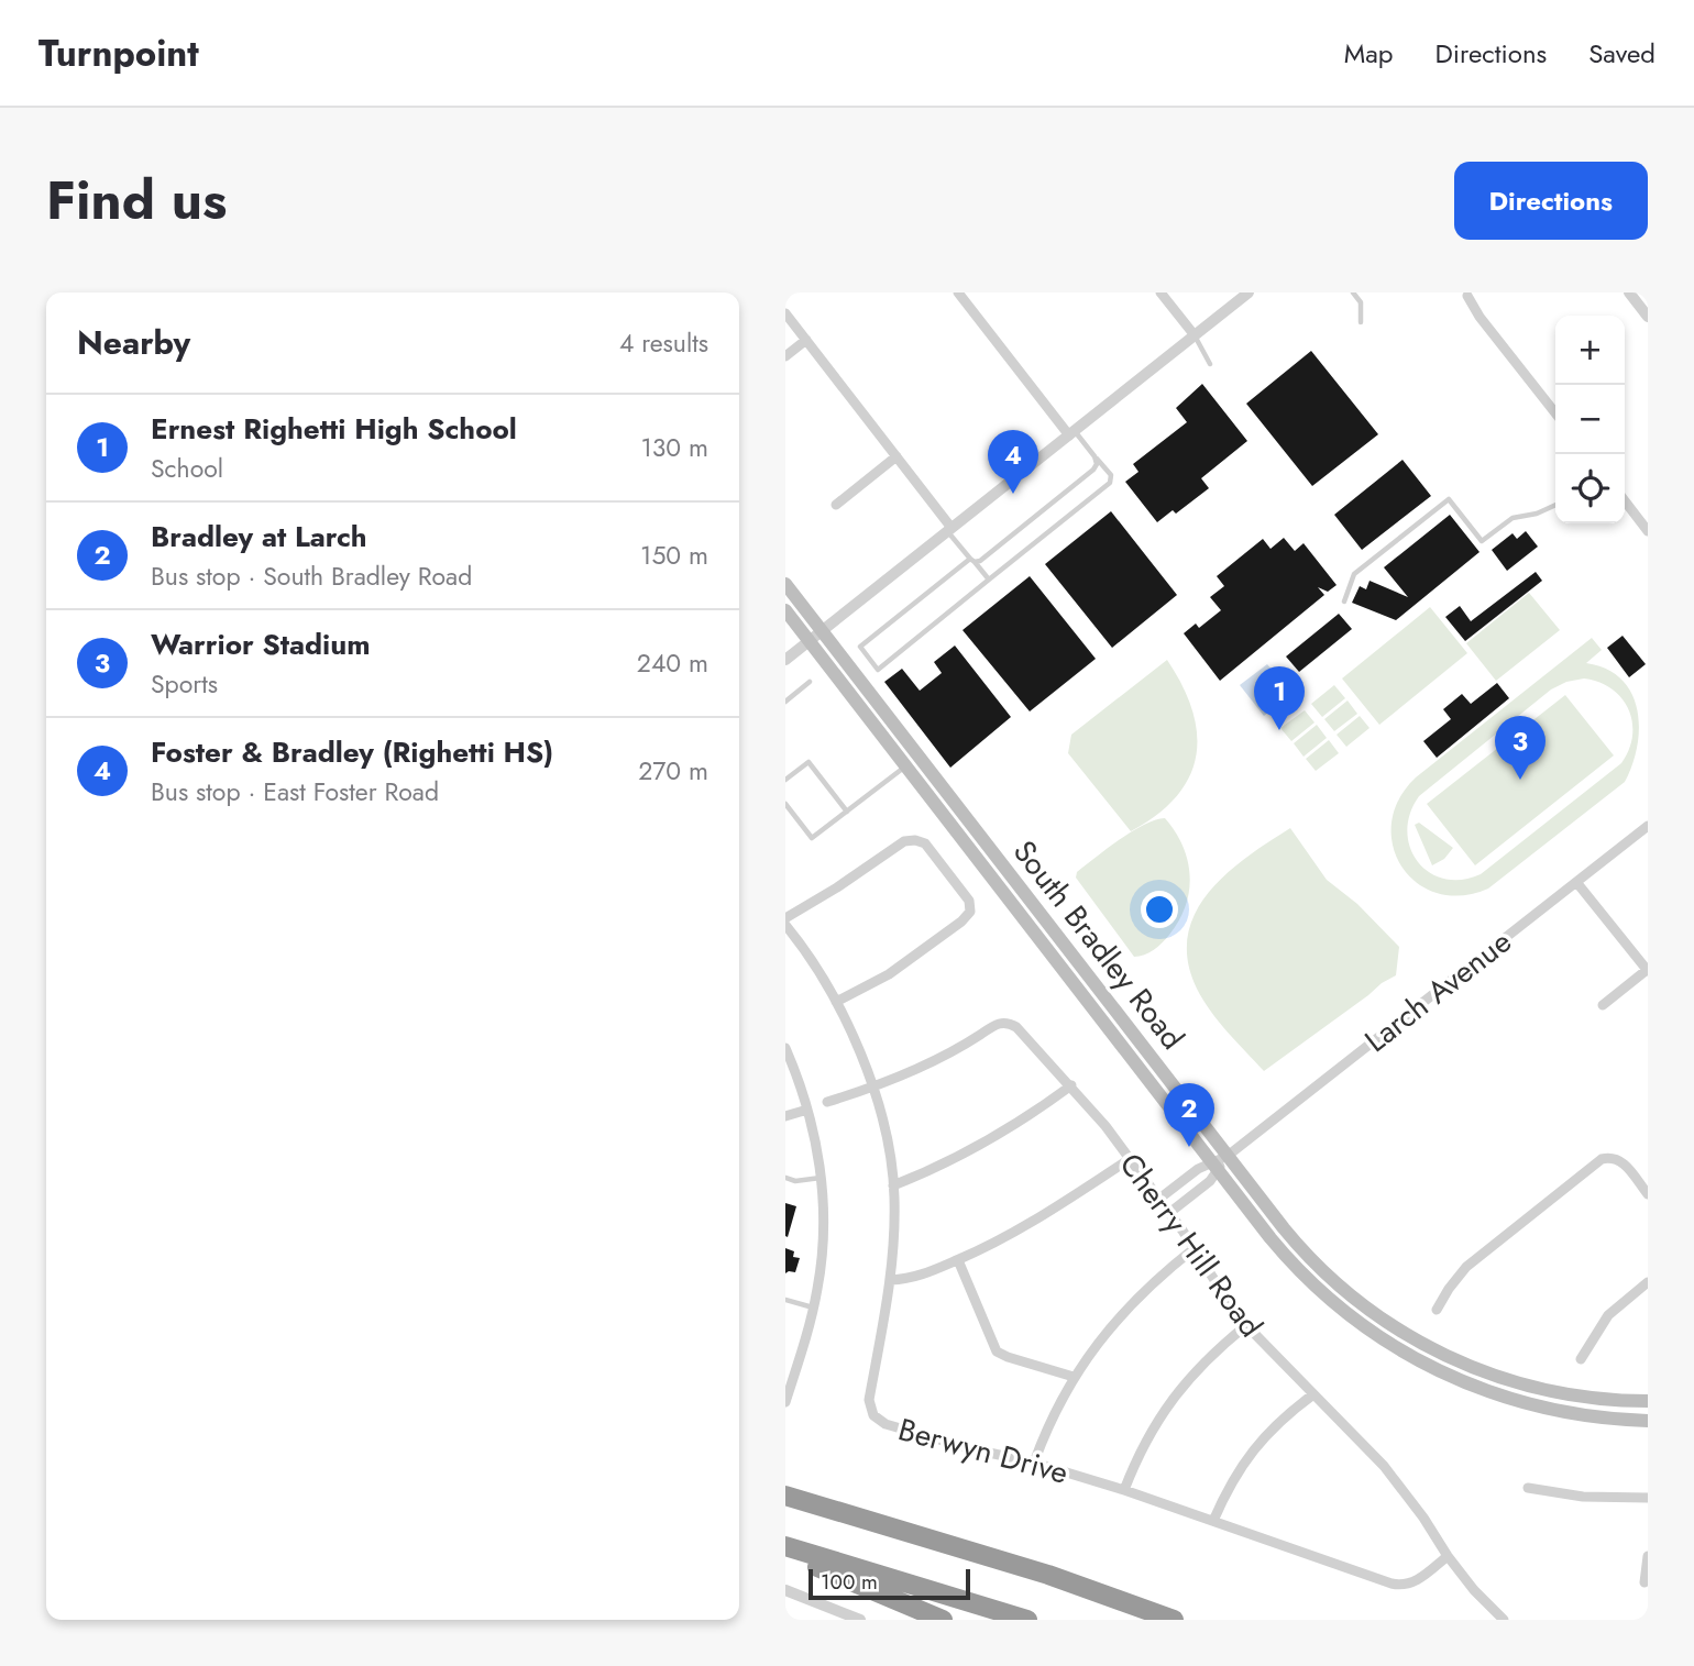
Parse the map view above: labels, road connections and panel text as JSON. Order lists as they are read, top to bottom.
{
  "streets": {
    "main road": ["South Bradley Road"],
    "street": ["Larch Avenue", "Cherry Hill Road", "Berwyn Drive"]
  },
  "crossings": [
    ["South Bradley Road", "Larch Avenue"],
    ["Cherry Hill Road", "Berwyn Drive"]
  ],
  "scale_bar": "100 m",
  "page": {
    "header": "Turnpoint",
    "nav": ["Map", "Directions", "Saved"],
    "title": "Find us",
    "buttons": "Directions",
    "heading": ["Nearby", "4 results"],
    "map_buttons": ["+", "−"],
    "list": [
      {
        "mark": "1",
        "name": "Ernest Righetti High School",
        "note": "School",
        "value": "130 m"
      },
      {
        "mark": "2",
        "name": "Bradley at Larch",
        "note": "Bus stop · South Bradley Road",
        "value": "150 m"
      },
      {
        "mark": "3",
        "name": "Warrior Stadium",
        "note": "Sports",
        "value": "240 m"
      },
      {
        "mark": "4",
        "name": "Foster & Bradley (Righetti HS)",
        "note": "Bus stop · East Foster Road",
        "value": "270 m"
      }
    ],
    "pins": [
      "4",
      "1",
      "3",
      "2"
    ],
    "scale": "100 m"
  }
}
